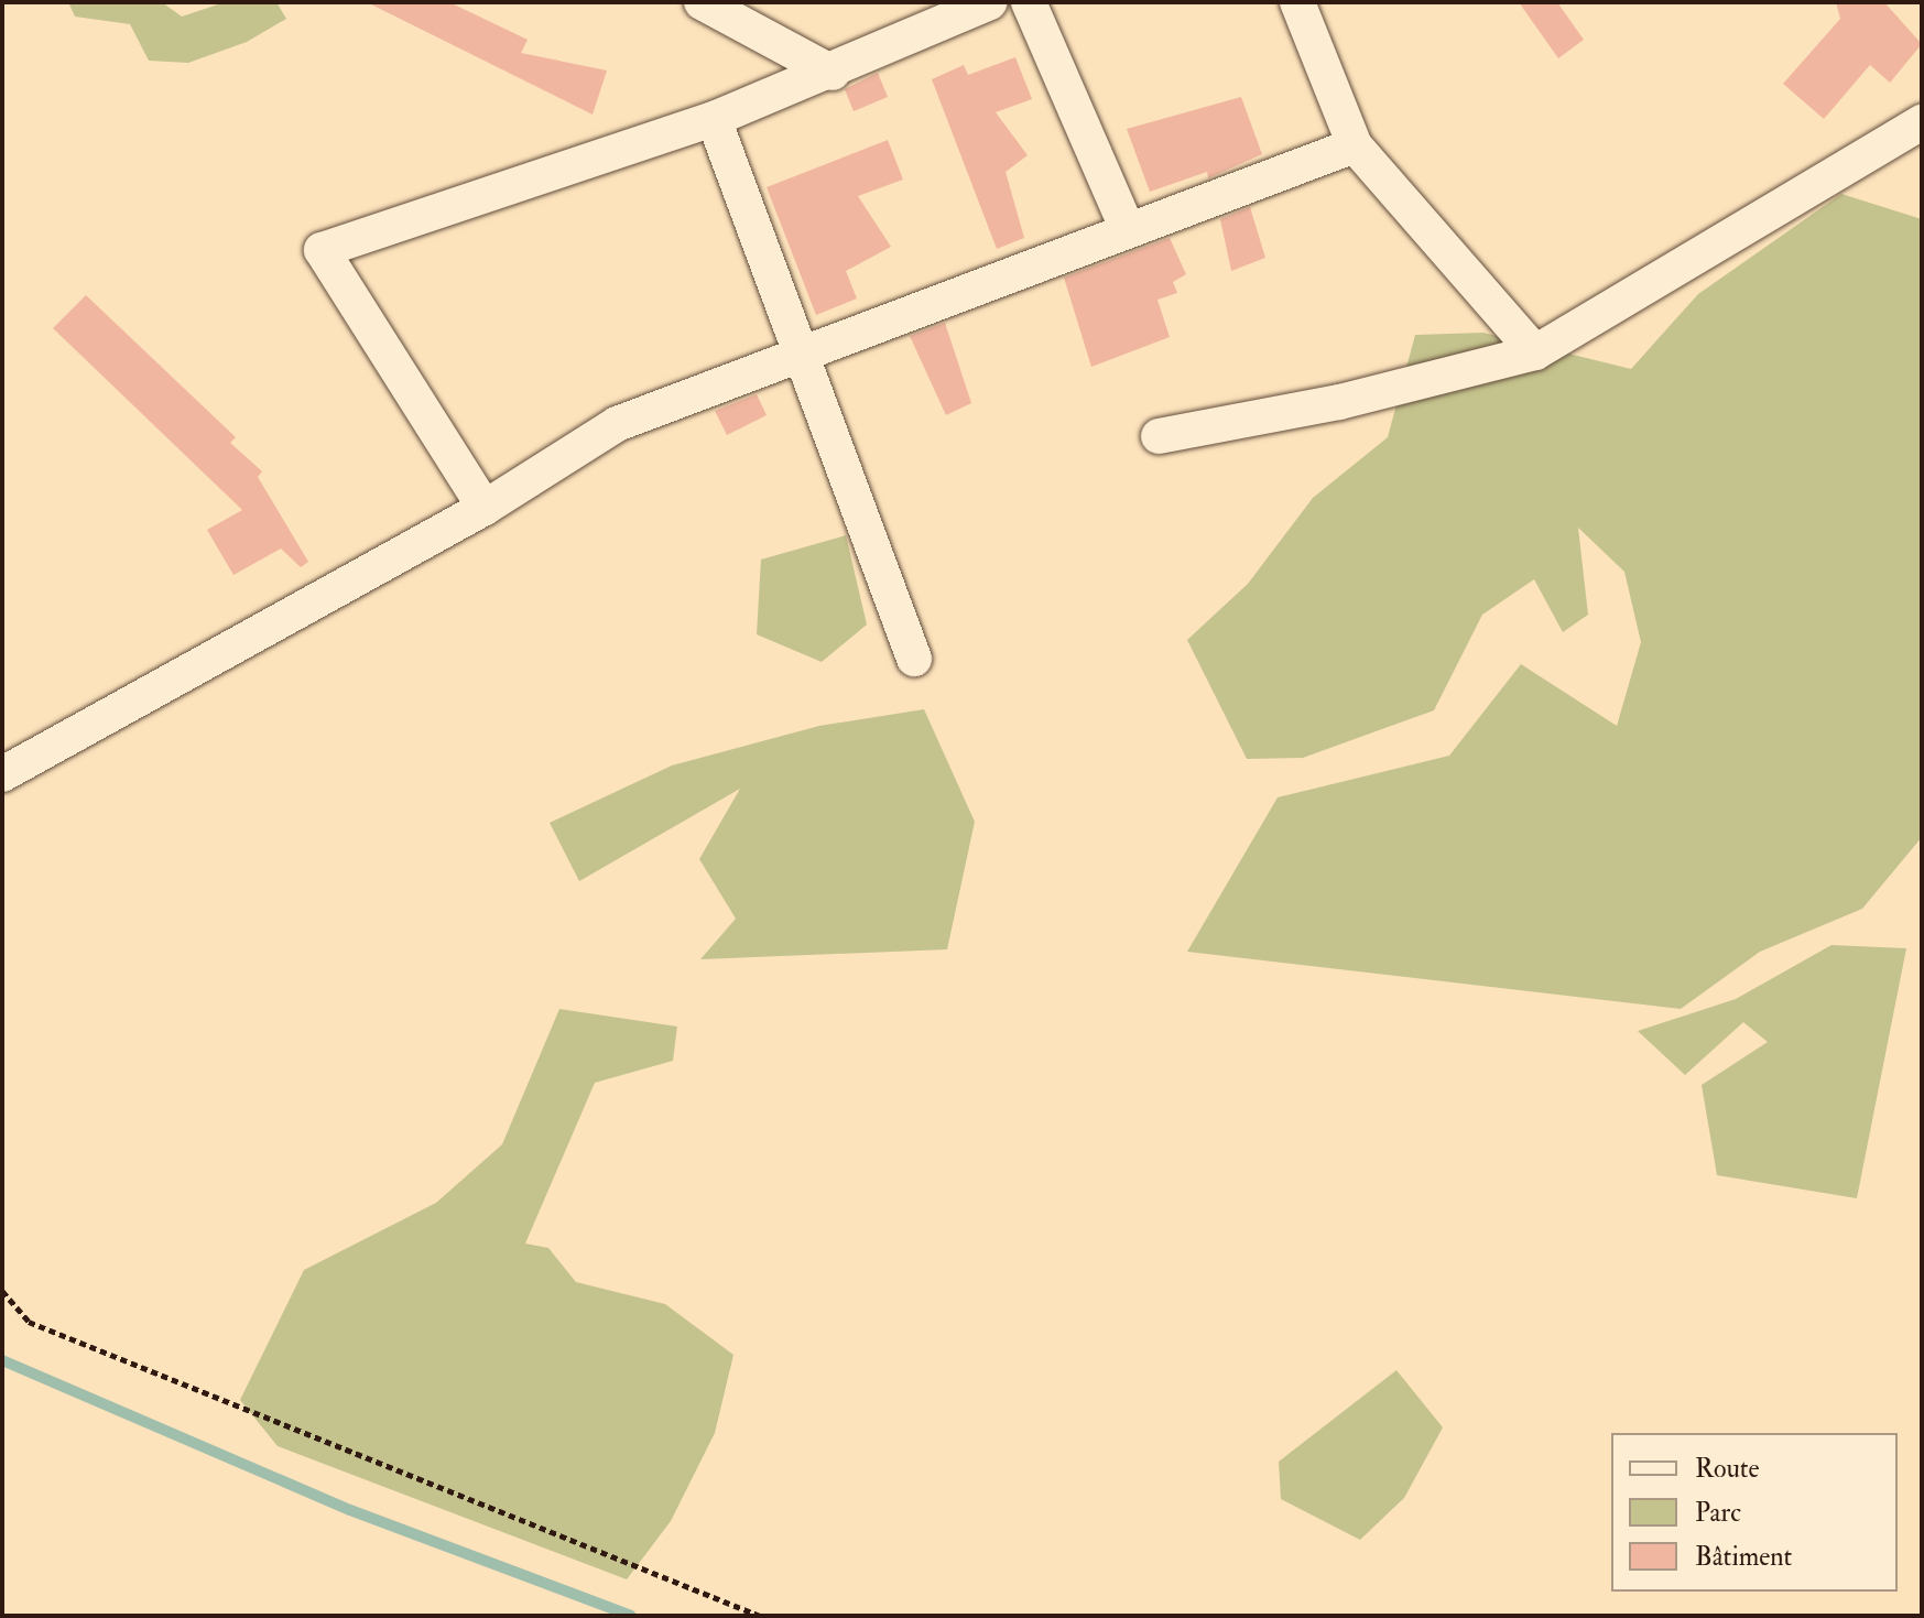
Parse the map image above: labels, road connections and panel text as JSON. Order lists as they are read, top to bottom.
{
  "legend": ["Route", "Parc", "Bâtiment"]
}
